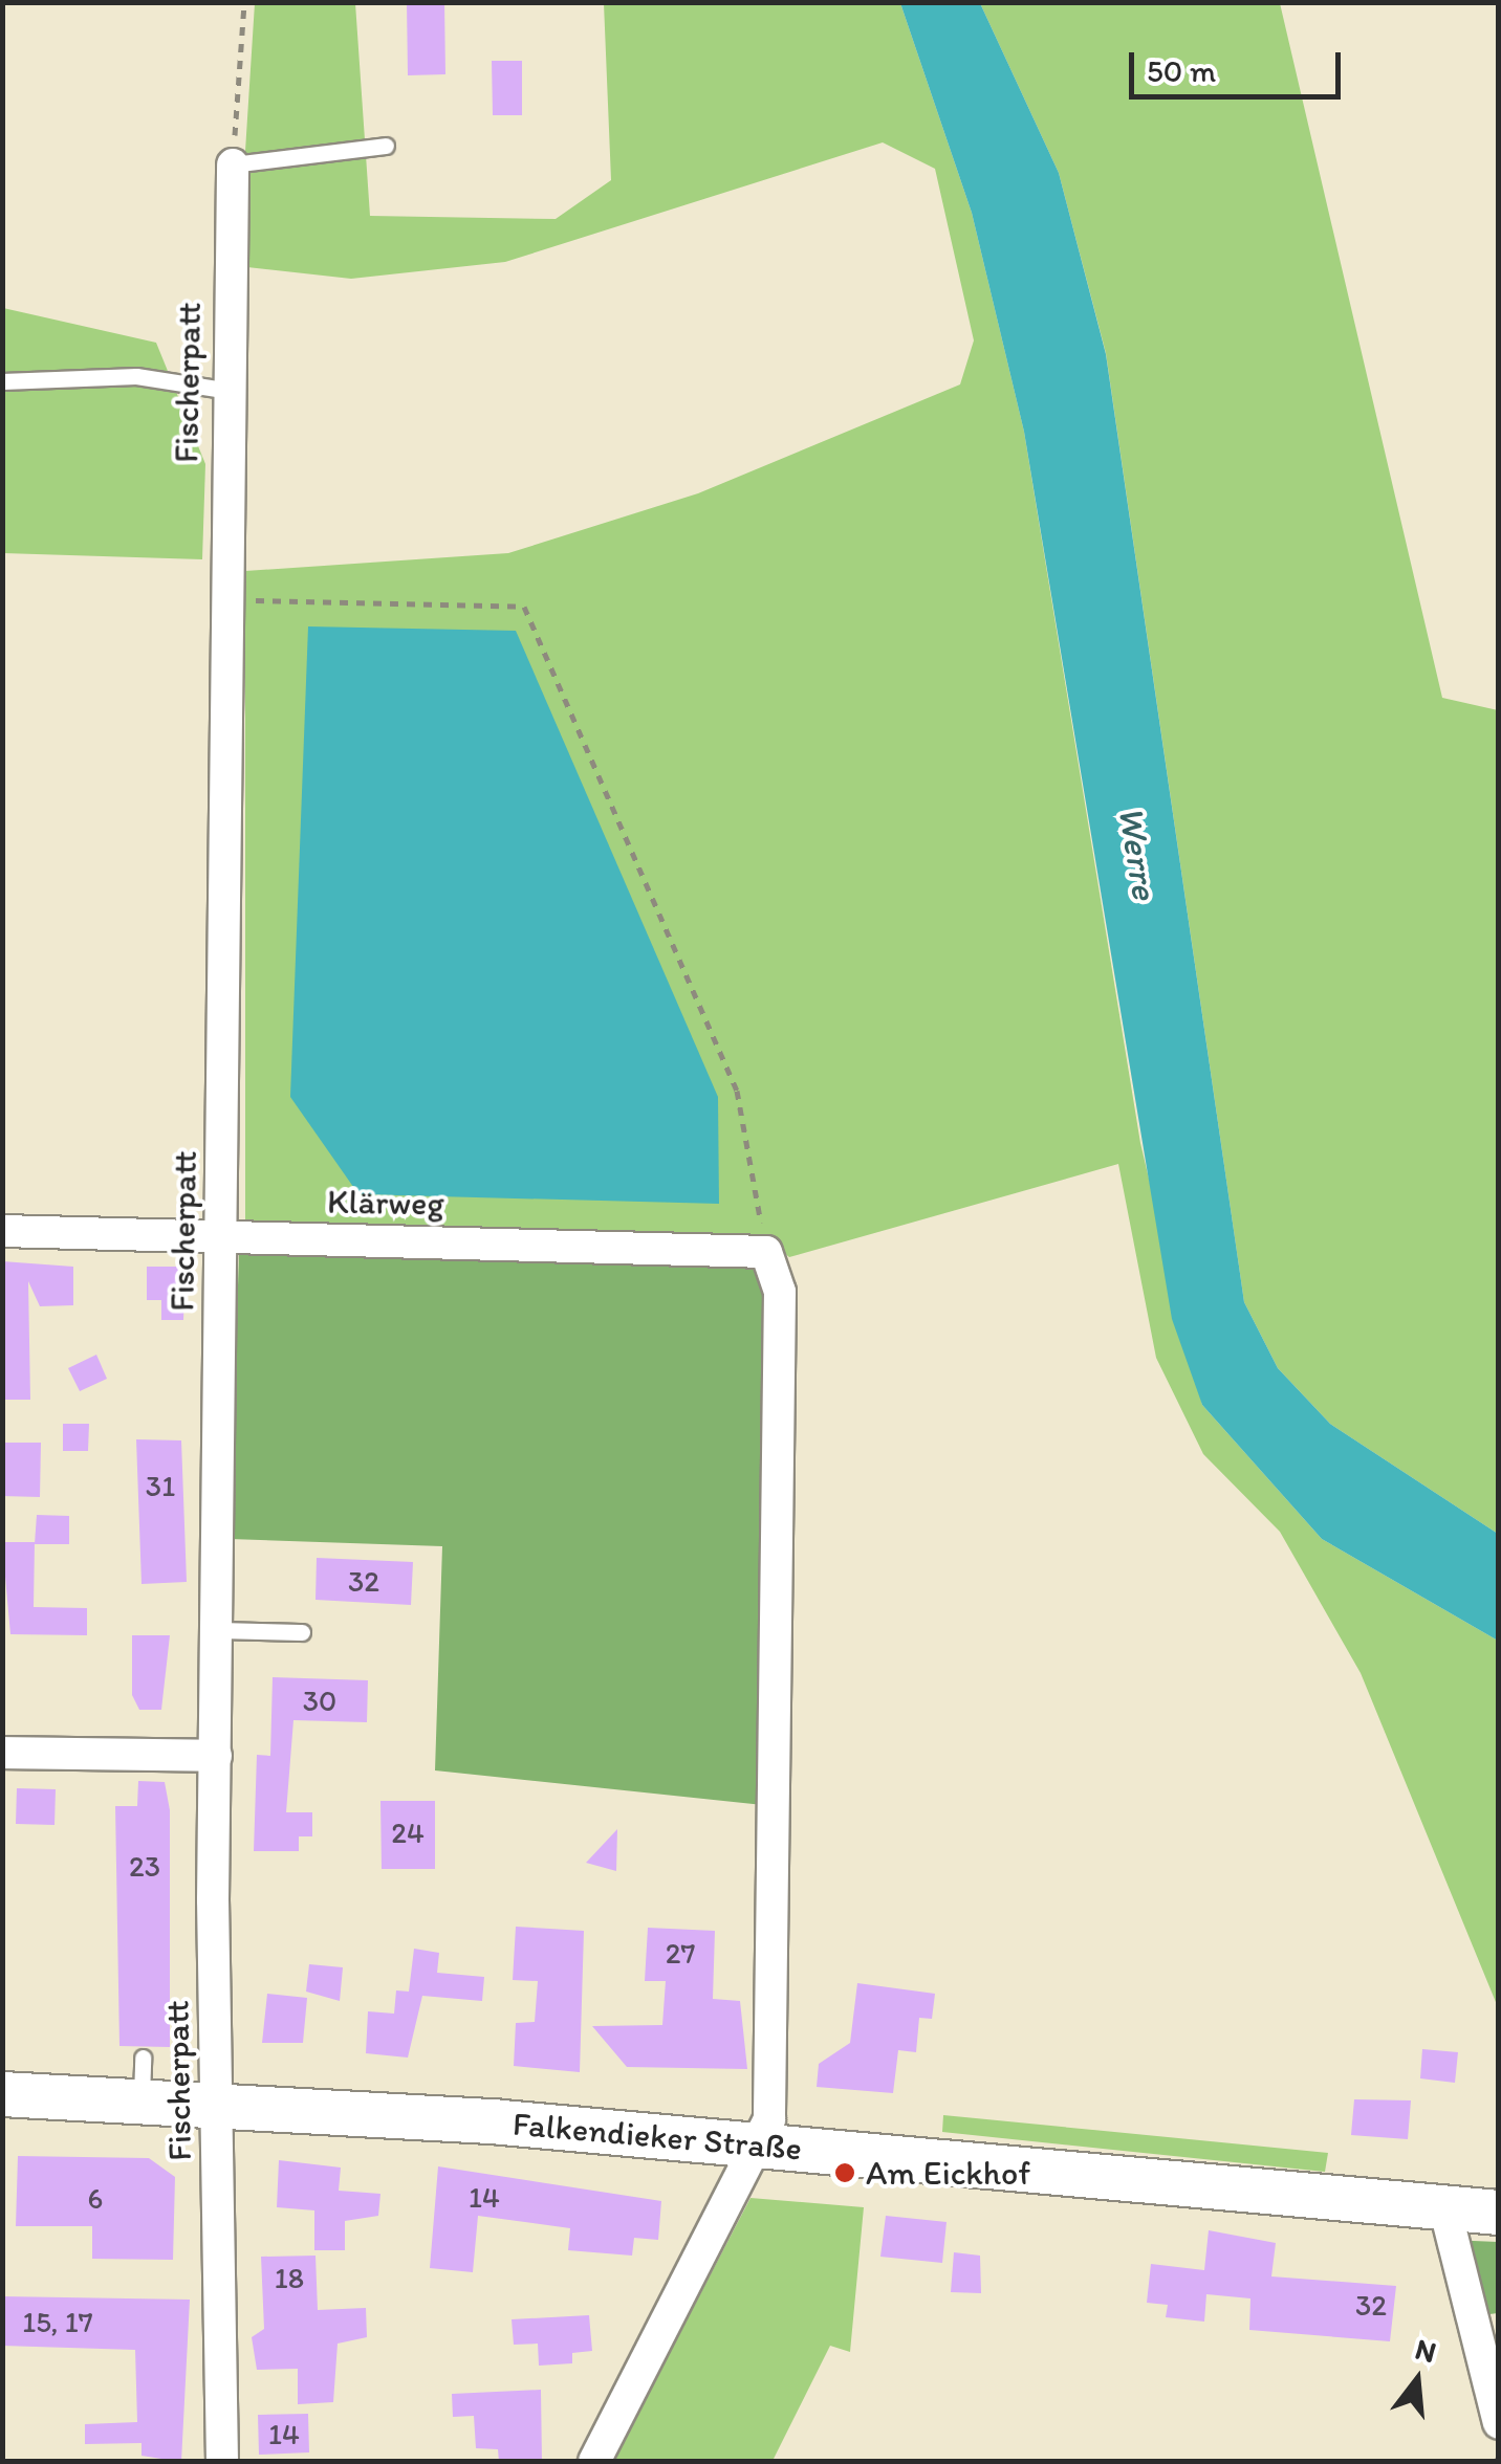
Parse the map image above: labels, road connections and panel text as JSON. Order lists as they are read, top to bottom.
{
  "streets": {
    "street": ["Fischerpatt", "Klärweg", "Falkendieker Straße"]
  },
  "crossings": [
    ["Fischerpatt", "Klärweg"],
    ["Fischerpatt", "Falkendieker Straße"]
  ],
  "water": ["Werre"],
  "places": ["Am Eickhof"],
  "house_numbers": [
    "31",
    "32",
    "30",
    "24",
    "23",
    "27",
    "14",
    "6",
    "18",
    "32",
    "15, 17",
    "14"
  ],
  "scale_bar": "50 m",
  "north": "top"
}
